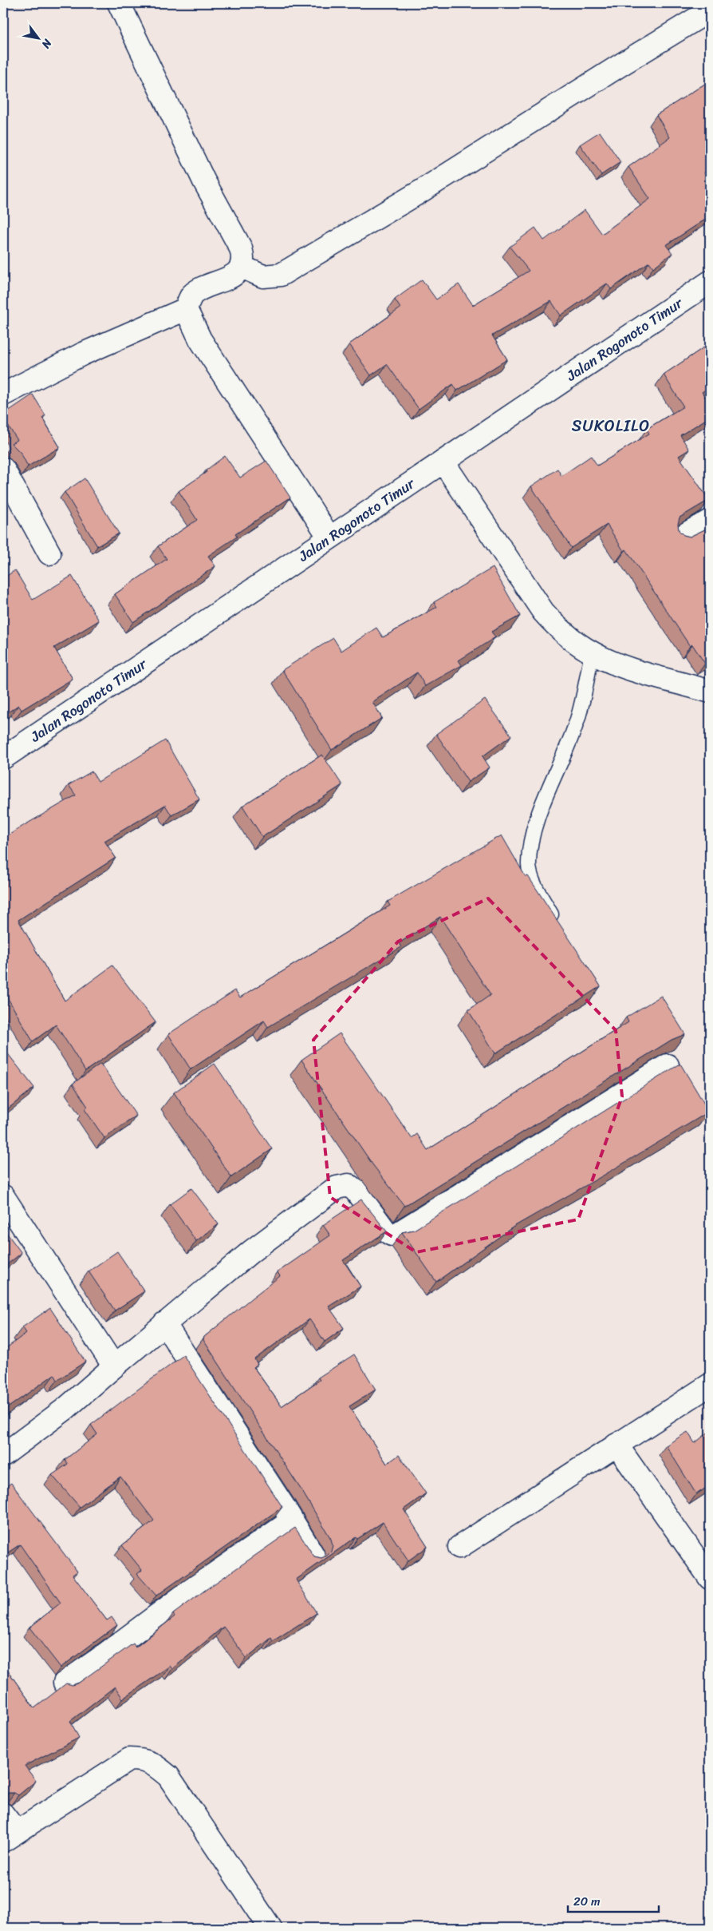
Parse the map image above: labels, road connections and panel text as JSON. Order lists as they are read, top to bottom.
{
  "streets": {
    "street": ["Jalan Rogonoto Timur"]
  },
  "districts": ["SUKOLILO"],
  "scale_bar": "20 m",
  "north": "bottom right"
}
